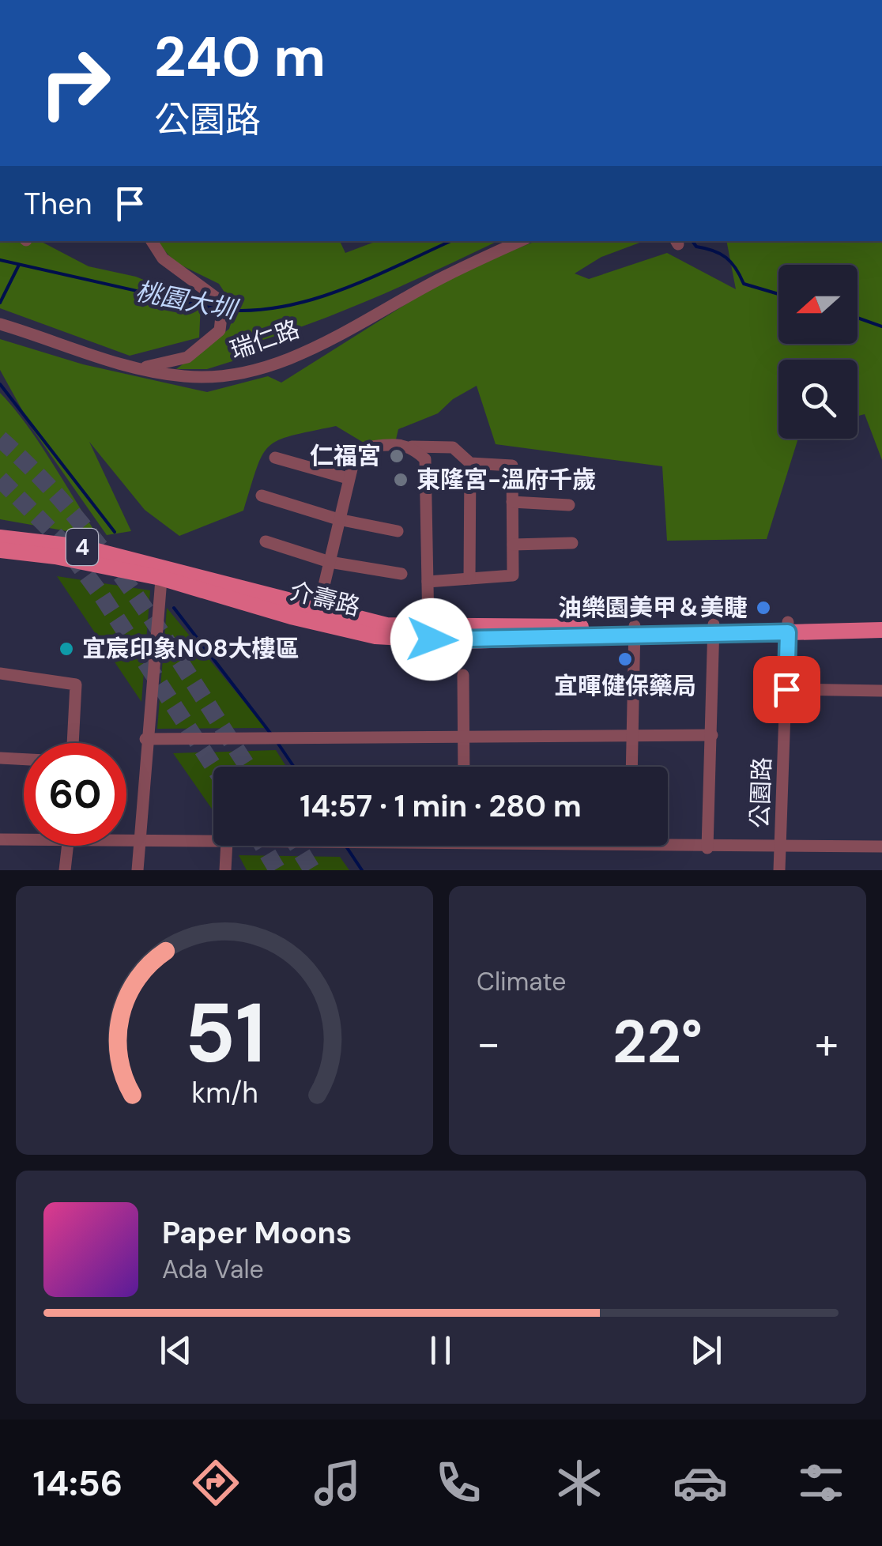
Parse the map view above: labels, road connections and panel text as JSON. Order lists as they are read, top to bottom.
{
  "streets": {
    "main road": ["4", "介壽路"],
    "street": ["瑞仁路", "公園路"]
  },
  "crossings": [
    ["介壽路", "公園路"]
  ],
  "water": ["桃園大圳"],
  "places": [
    "仁福宮",
    "東隆宮-溫府千歲",
    "油樂園美甲＆美睫",
    "宜宸印象NO8大樓區",
    "宜暉健保藥局"
  ],
  "north": "left",
  "page": {
    "turn": ["240 m", "公園路"],
    "then": "Then",
    "limit": "60",
    "trip": "14:57 · 1 min · 280 m",
    "tile": "Climate",
    "heat": ["−", "22°", "+"],
    "song": ["Paper Moons", "Ada Vale"],
    "tabs": "14:56",
    "gauge": ["51", "km/h"]
  }
}
